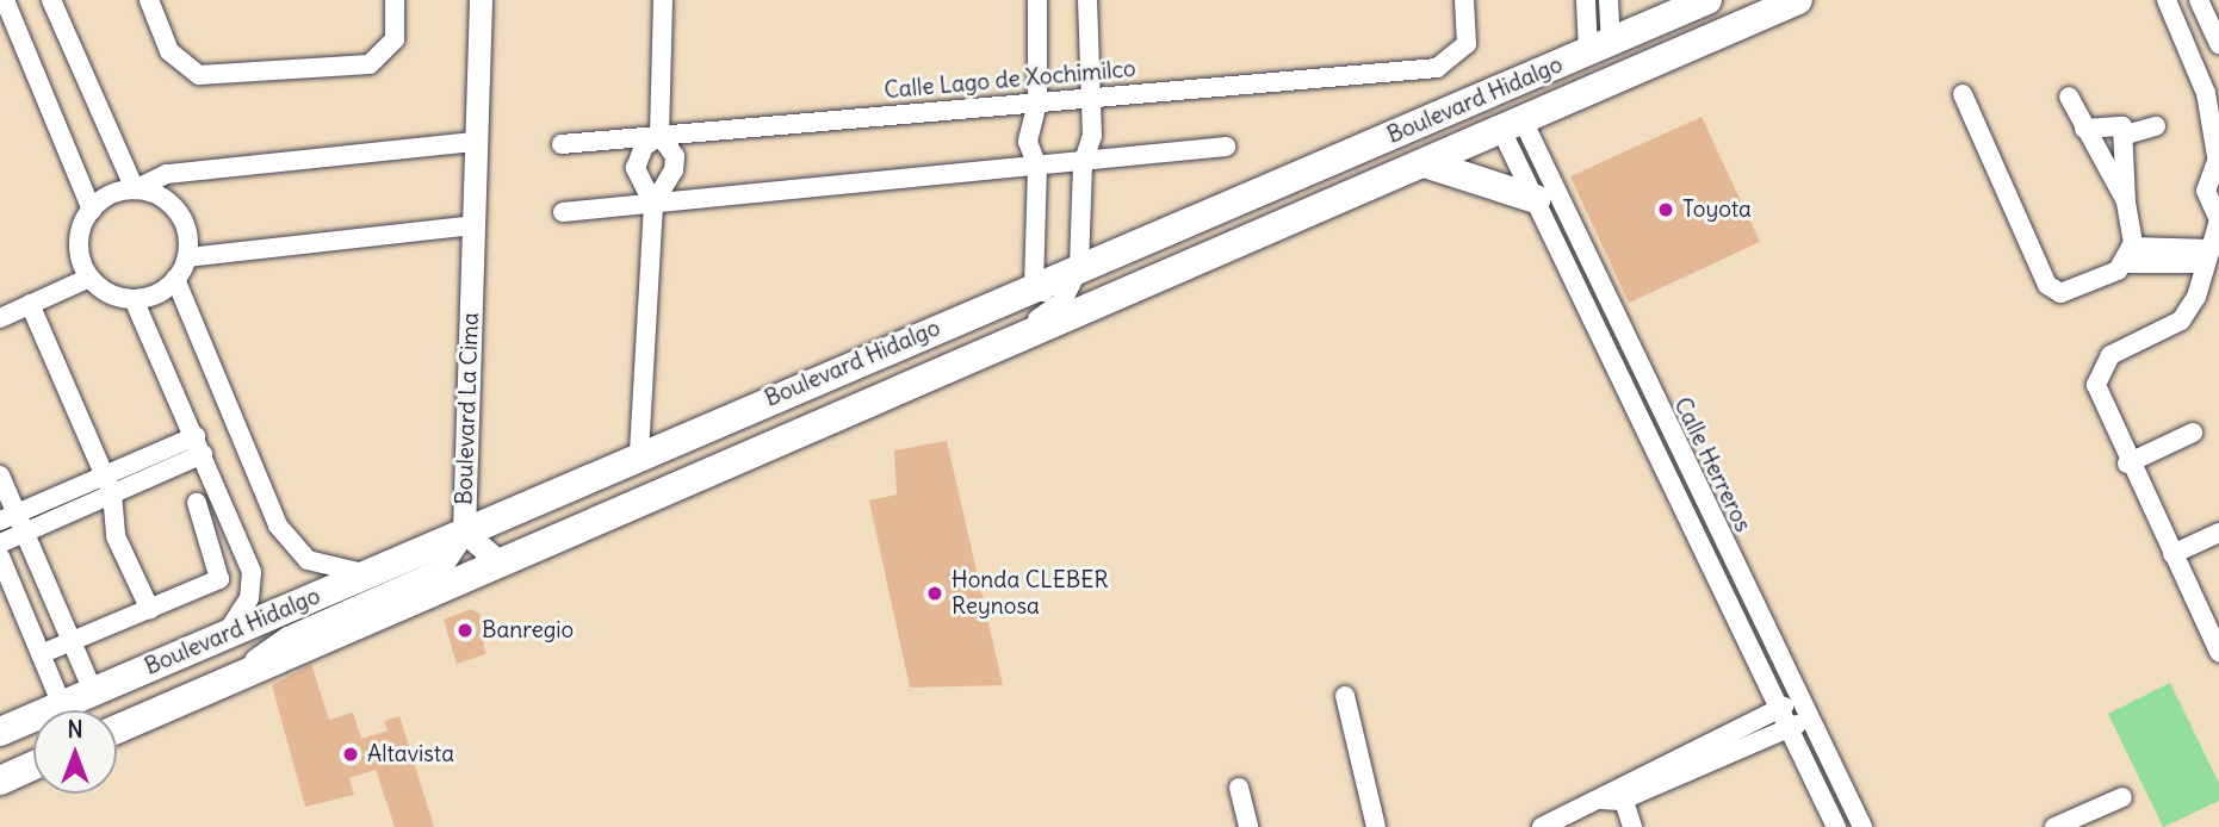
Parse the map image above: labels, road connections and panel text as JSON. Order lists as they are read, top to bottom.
{
  "streets": {
    "main road": ["Boulevard Hidalgo"],
    "street": ["Calle Lago de Xochimilco", "Boulevard La Cima", "Calle Herreros"]
  },
  "crossings": [
    ["Boulevard Hidalgo", "Boulevard La Cima"],
    ["Boulevard Hidalgo", "Calle Herreros"]
  ],
  "places": [
    "Toyota",
    "Honda CLEBER Reynosa",
    "Banregio",
    "Altavista"
  ],
  "north": "top"
}
